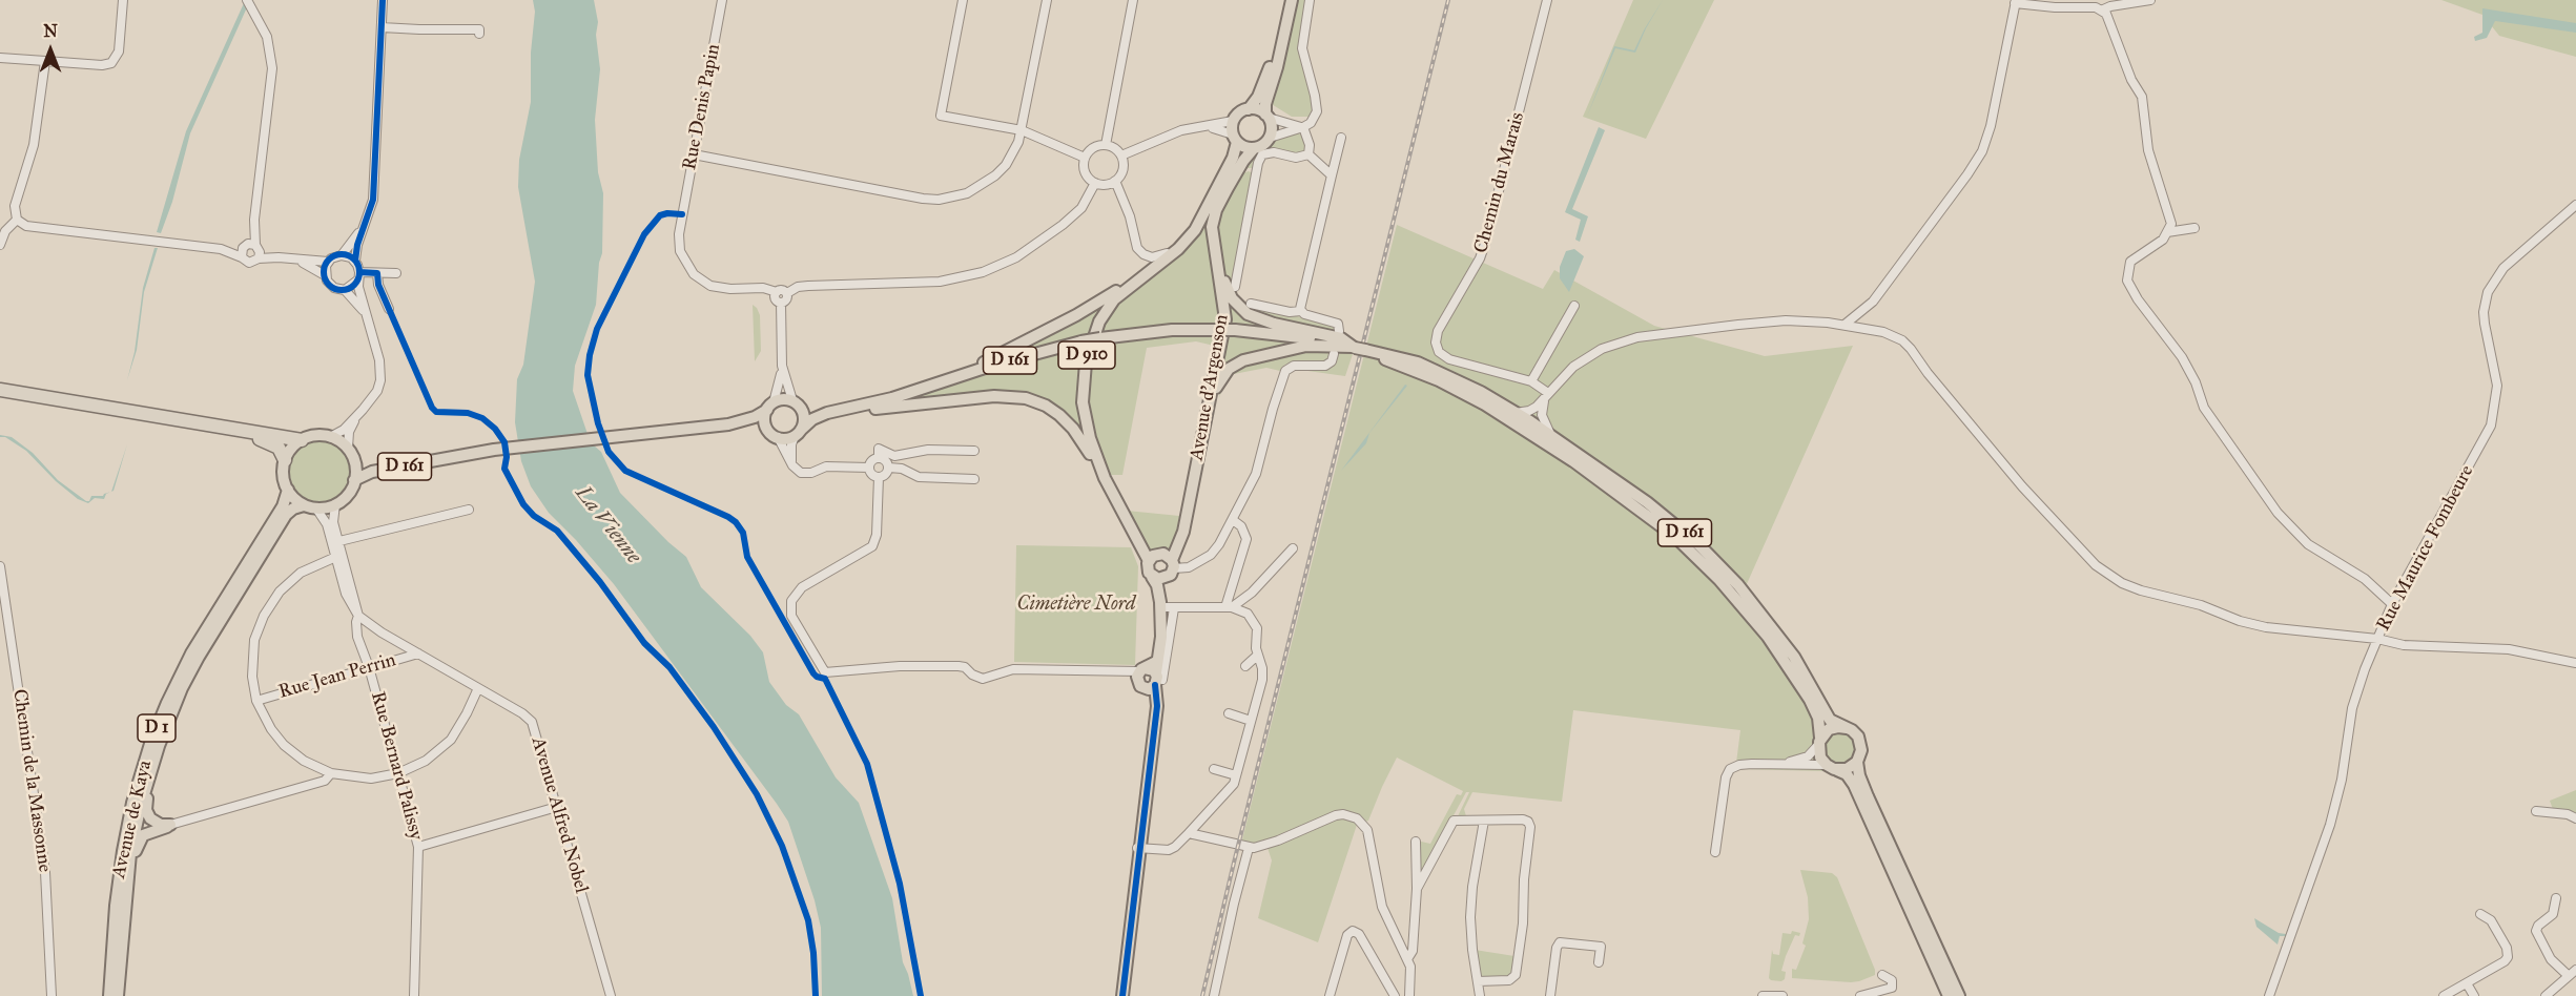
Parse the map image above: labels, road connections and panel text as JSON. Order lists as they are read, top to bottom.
{
  "streets": {
    "main road": [
      "D 910",
      "D 161",
      "Avenue d'Argenson",
      "D 1",
      "Avenue de Kaya"
    ],
    "street": [
      "Rue Denis Papin",
      "Chemin du Marais",
      "Rue Maurice Fombeure",
      "Rue Jean Perrin",
      "Rue Bernard Palissy",
      "Chemin de la Massonne",
      "Avenue Alfred Nobel"
    ]
  },
  "crossings": [
    ["D 910", "Avenue d'Argenson"],
    ["D 161", "Avenue Alfred Nobel"],
    ["D 161", "Avenue de Kaya"],
    ["Rue Jean Perrin", "Rue Bernard Palissy"],
    ["Rue Jean Perrin", "Avenue Alfred Nobel"],
    ["Rue Bernard Palissy", "Avenue Alfred Nobel"],
    ["Avenue Alfred Nobel", "Avenue de Kaya"]
  ],
  "water": ["La Vienne"],
  "parks": ["Cimetière Nord"],
  "north": "top"
}
